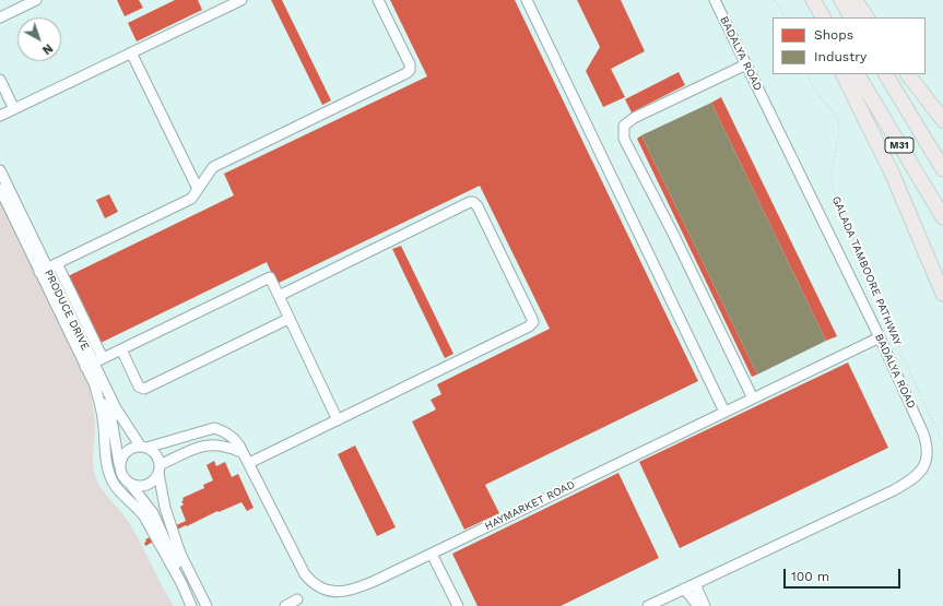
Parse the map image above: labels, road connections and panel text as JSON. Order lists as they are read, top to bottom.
{
  "streets": {
    "highway": ["M31"],
    "lane": ["BADALYA ROAD", "PRODUCE DRIVE", "HAYMARKET ROAD"],
    "path": ["GALADA TAMBOORE PATHWAY"]
  },
  "crossings": [
    ["BADALYA ROAD", "HAYMARKET ROAD"],
    ["PRODUCE DRIVE", "HAYMARKET ROAD"]
  ],
  "legend": ["Shops", "Industry"],
  "scale_bar": "100 m",
  "north": "bottom right"
}
